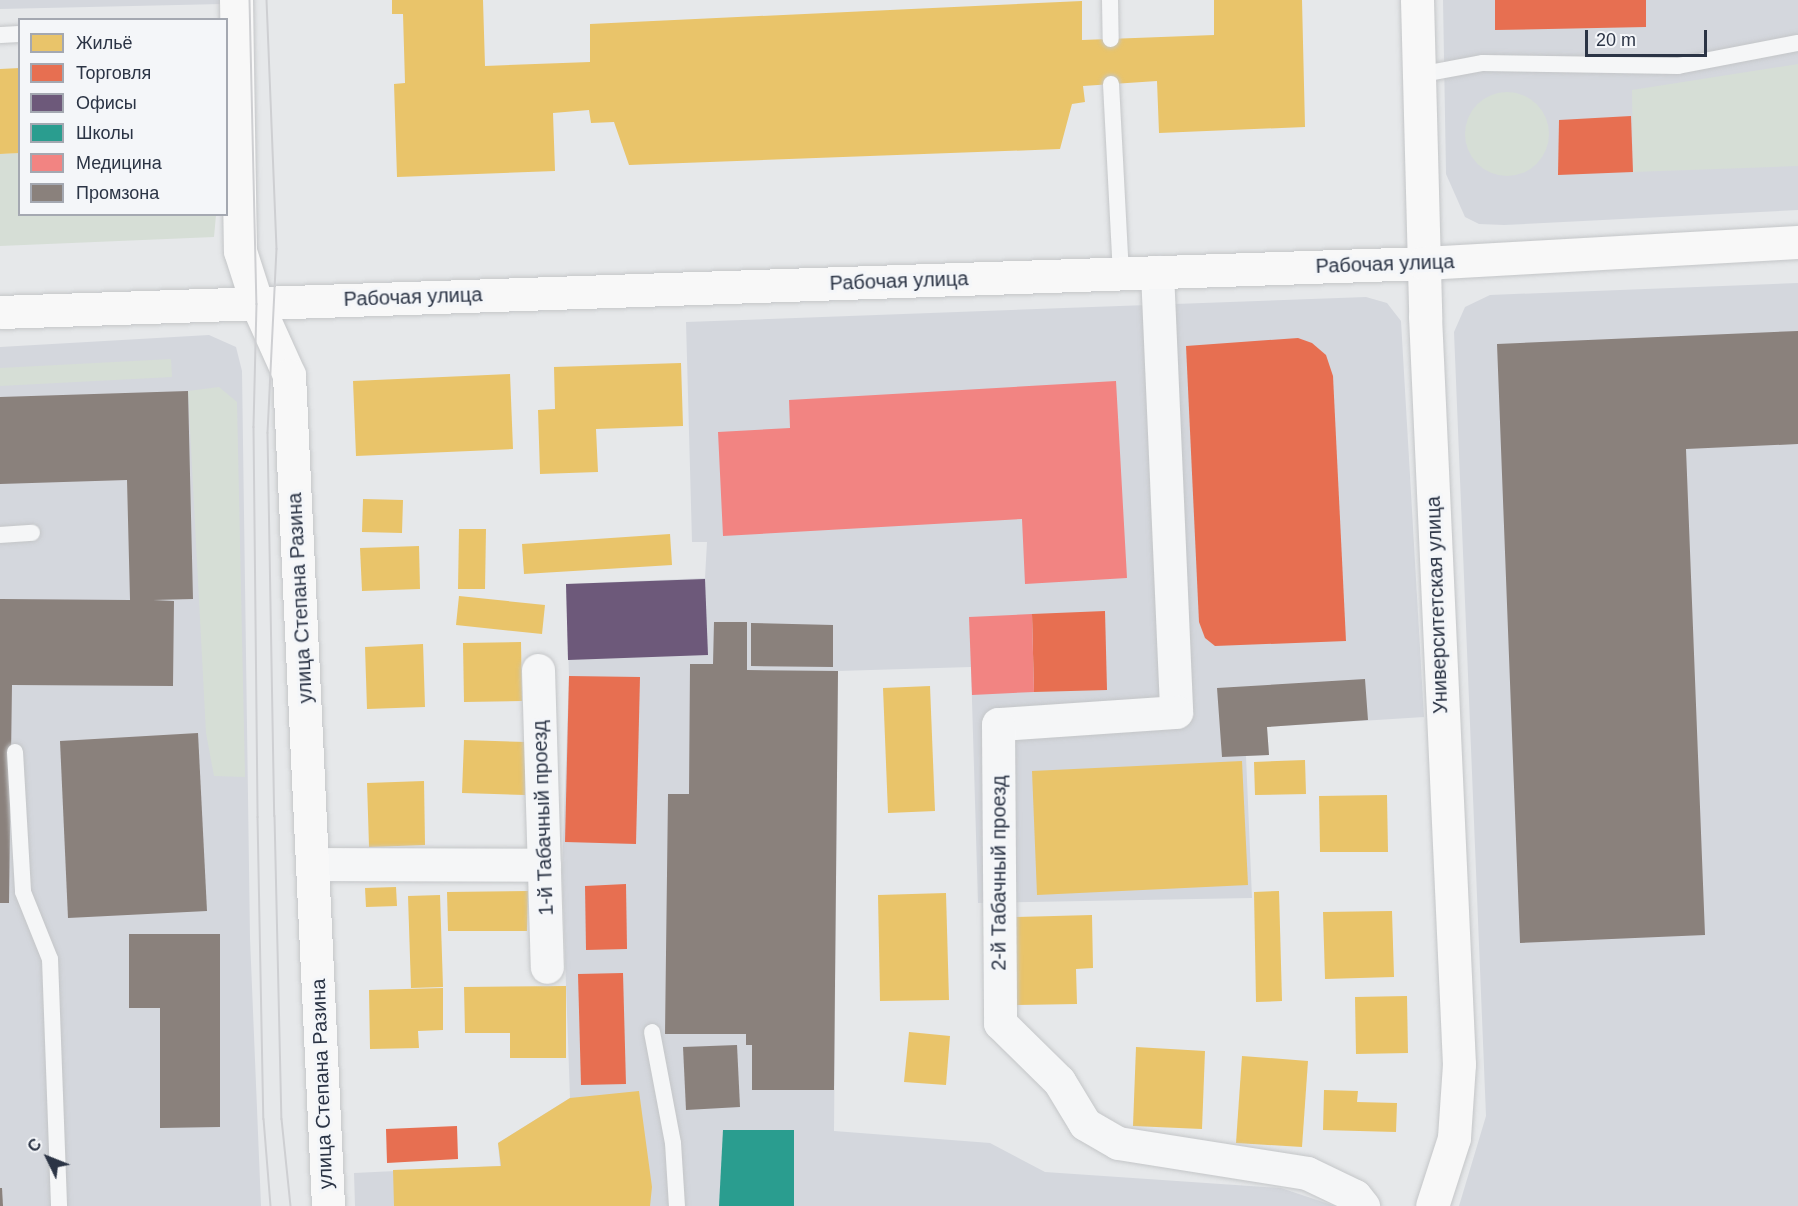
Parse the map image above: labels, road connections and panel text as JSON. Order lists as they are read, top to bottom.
{
  "streets": {
    "main road": ["Рабочая улица", "улица Степана Разина", "Университетская улица"],
    "street": ["1-й Табачный проезд", "2-й Табачный проезд"]
  },
  "crossings": [
    ["Рабочая улица", "улица Степана Разина"],
    ["Рабочая улица", "Университетская улица"],
    ["Рабочая улица", "2-й Табачный проезд"]
  ],
  "legend": [
    "Жильё",
    "Торговля",
    "Офисы",
    "Школы",
    "Медицина",
    "Промзона"
  ],
  "scale_bar": "20 m",
  "north": "top left"
}
